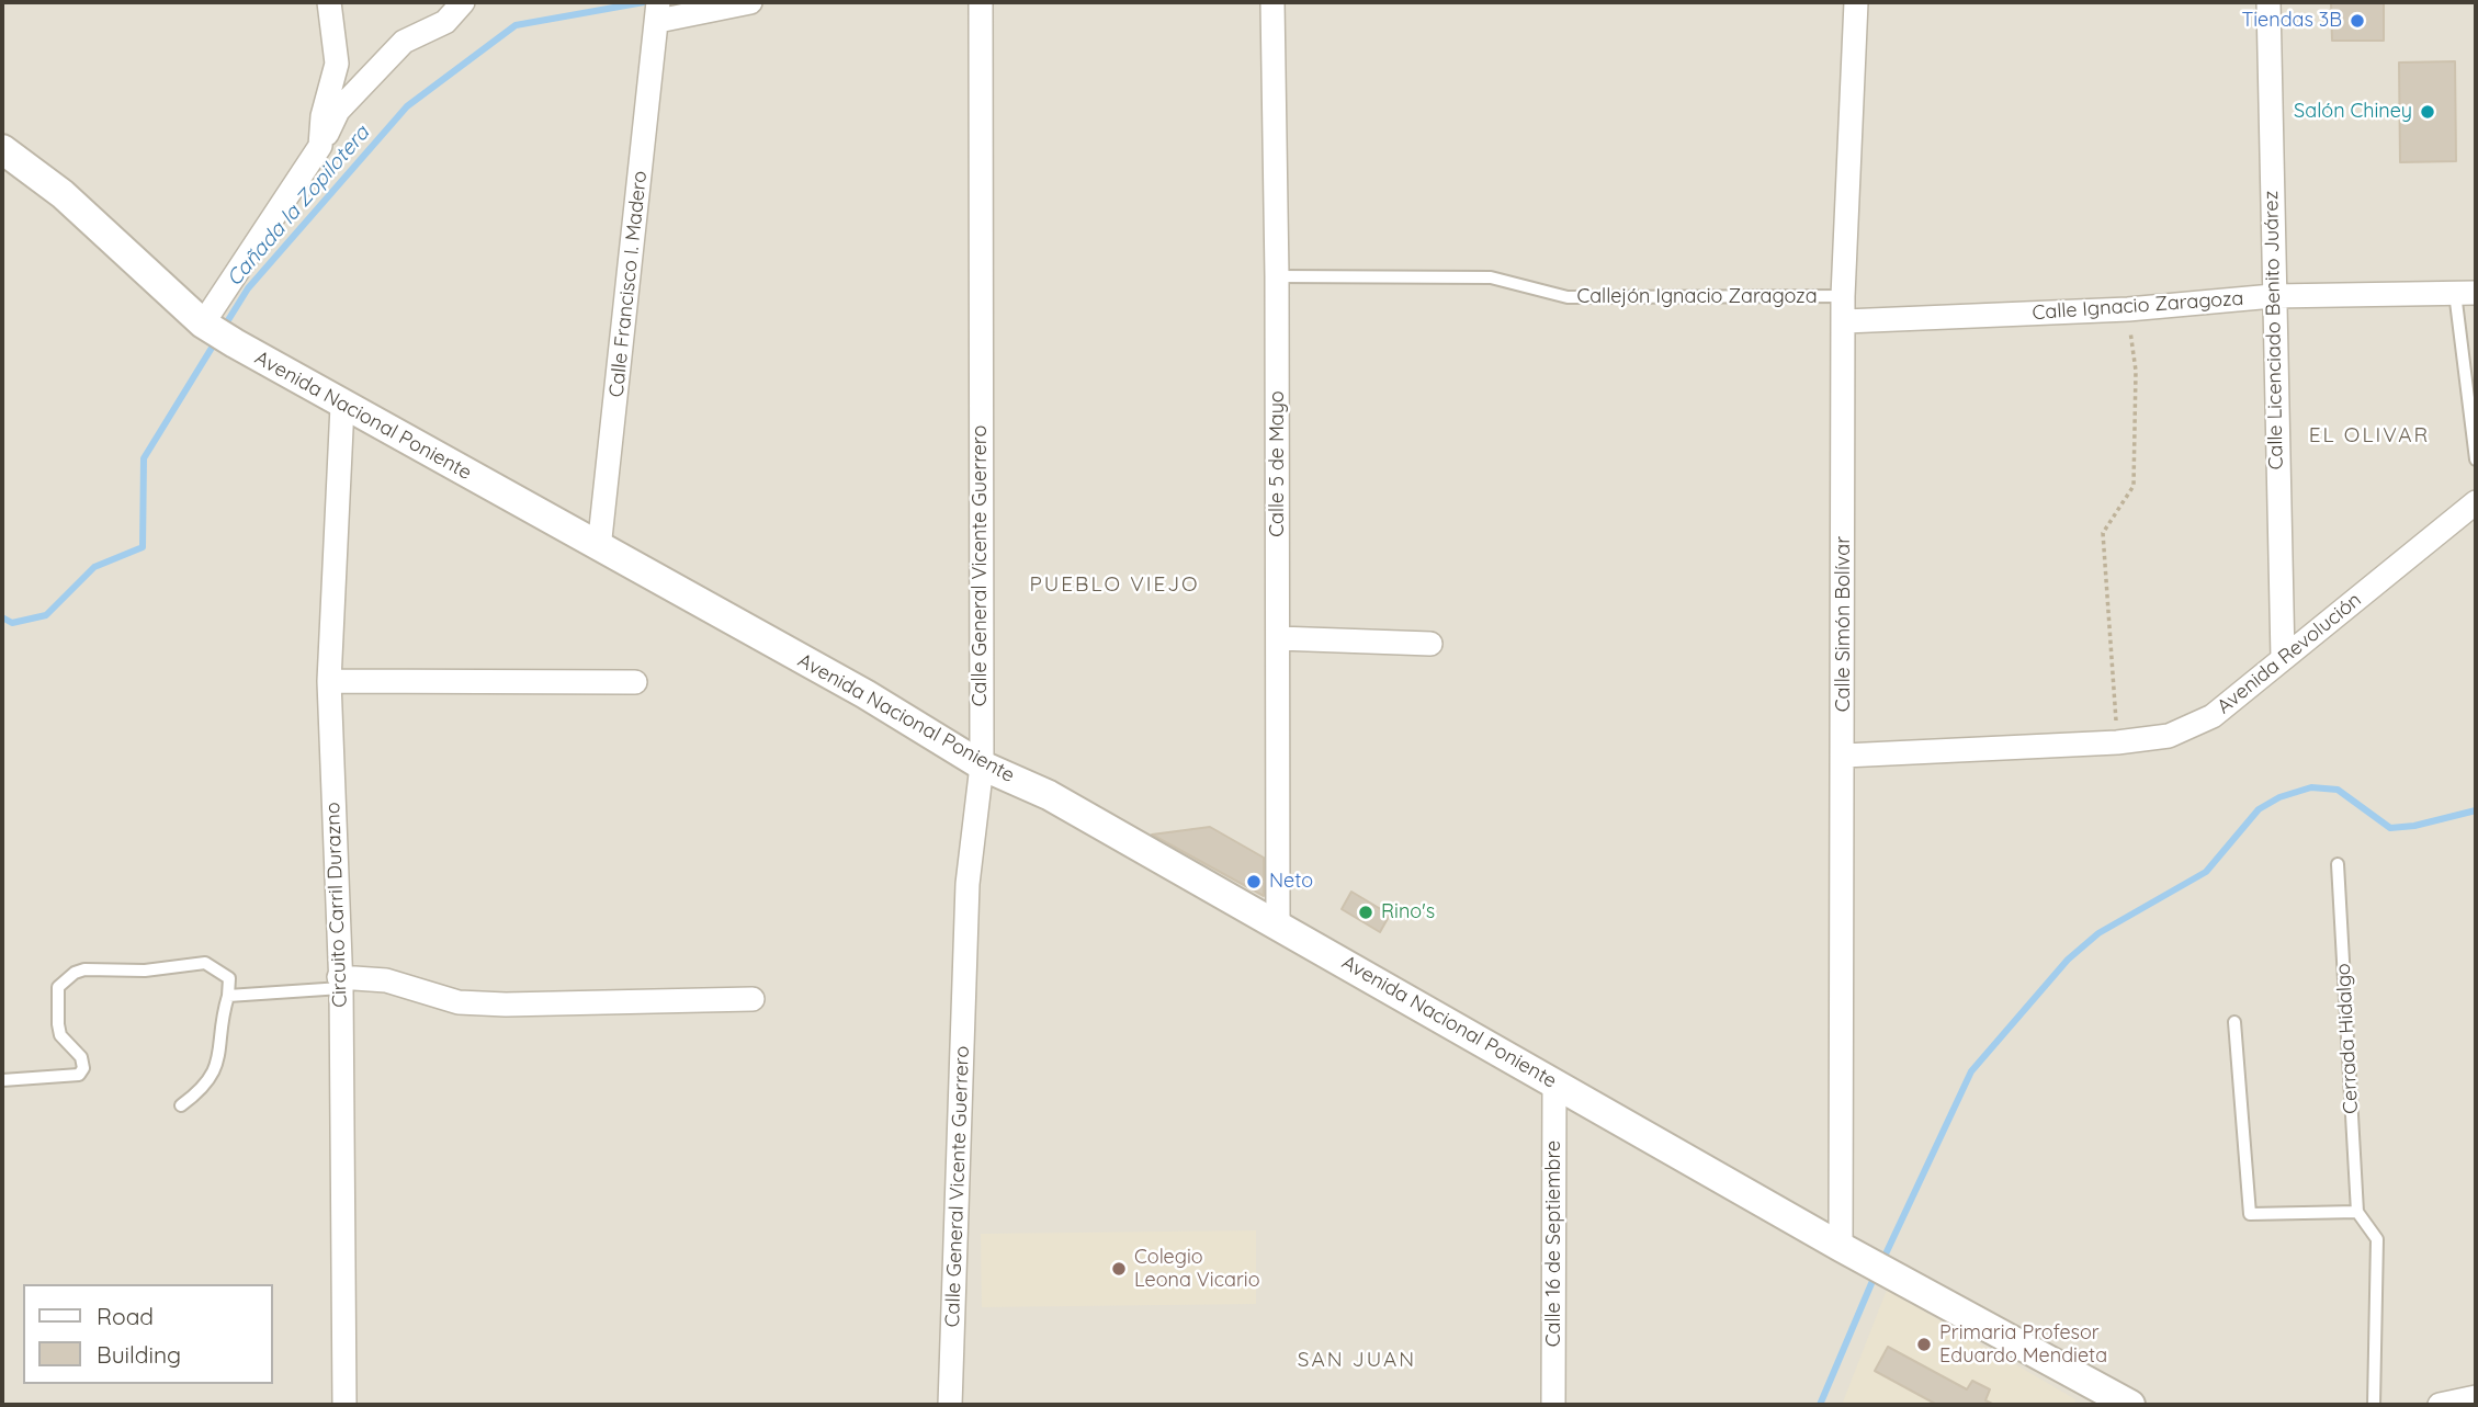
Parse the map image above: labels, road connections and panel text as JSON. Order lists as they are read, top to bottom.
{
  "streets": {
    "street": [
      "Calle Francisco I. Madero",
      "Calle Ignacio Zaragoza",
      "Calle Licenciado Benito Juárez",
      "Avenida Nacional Poniente",
      "Calle 5 de Mayo",
      "Calle General Vicente Guerrero",
      "Calle Simón Bolívar",
      "Avenida Revolución",
      "Circuito Carril Durazno",
      "Calle 16 de Septiembre"
    ],
    "lane": ["Callejón Ignacio Zaragoza", "Cerrada Hidalgo"]
  },
  "crossings": [
    ["Calle Francisco I. Madero", "Avenida Nacional Poniente"],
    ["Callejón Ignacio Zaragoza", "Calle 5 de Mayo"],
    ["Callejón Ignacio Zaragoza", "Calle Simón Bolívar"],
    ["Calle Ignacio Zaragoza", "Calle Licenciado Benito Juárez"],
    ["Calle Ignacio Zaragoza", "Calle Simón Bolívar"],
    ["Calle Licenciado Benito Juárez", "Avenida Revolución"],
    ["Avenida Nacional Poniente", "Calle 5 de Mayo"],
    ["Avenida Nacional Poniente", "Calle General Vicente Guerrero"],
    ["Avenida Nacional Poniente", "Calle Simón Bolívar"],
    ["Avenida Nacional Poniente", "Circuito Carril Durazno"],
    ["Avenida Nacional Poniente", "Calle 16 de Septiembre"],
    ["Calle Simón Bolívar", "Avenida Revolución"]
  ],
  "districts": ["EL OLIVAR", "PUEBLO VIEJO", "SAN JUAN"],
  "water": ["Cañada la Zopilotera"],
  "places": [
    "Tiendas 3B",
    "Salón Chiney",
    "Neto",
    "Rino's",
    "Colegio Leona Vicario",
    "Primaria Profesor Eduardo Mendieta"
  ],
  "legend": ["Road", "Building"]
}
